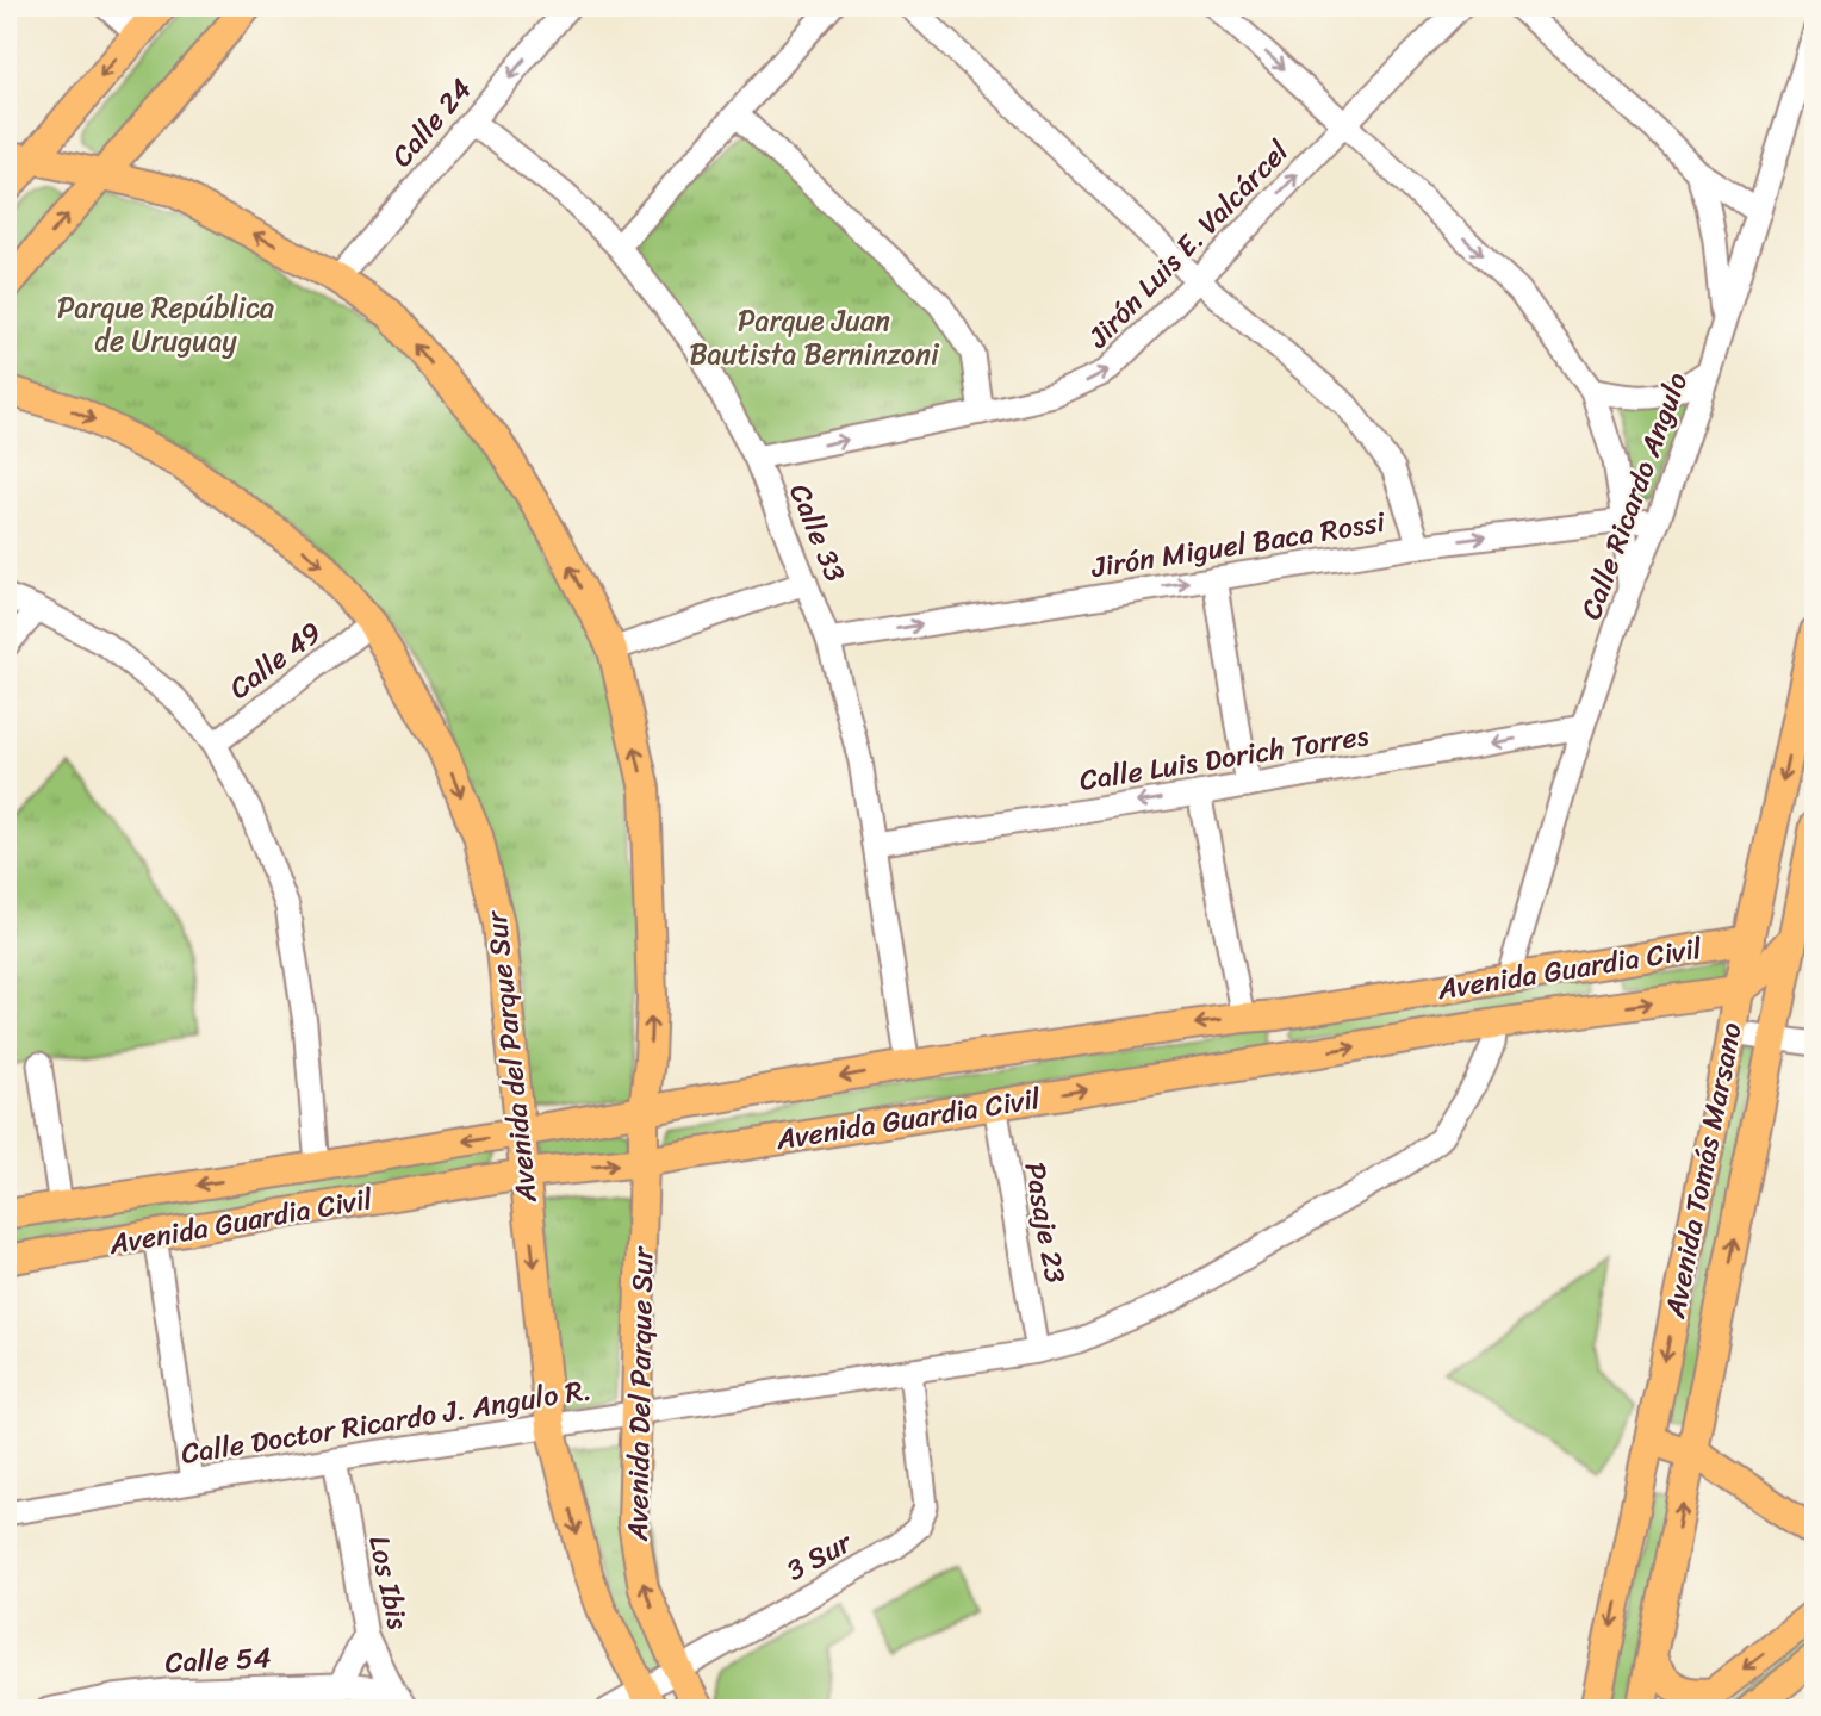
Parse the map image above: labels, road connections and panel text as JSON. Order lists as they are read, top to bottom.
{
  "streets": {
    "main road": [
      "Avenida Guardia Civil",
      "Avenida del Parque Sur",
      "Avenida Tomás Marsano",
      "Avenida Del Parque Sur"
    ],
    "street": [
      "Calle 24",
      "Jirón Luis E. Valcárcel",
      "Calle Ricardo Angulo",
      "Calle 33",
      "Jirón Miguel Baca Rossi",
      "Calle 49",
      "Calle Luis Dorich Torres",
      "Pasaje 23",
      "Calle Doctor Ricardo J. Angulo R.",
      "3 Sur",
      "Los Ibis",
      "Calle 54"
    ]
  },
  "crossings": [
    ["Calle 24", "Calle 33"],
    ["Jirón Luis E. Valcárcel", "Calle 33"],
    ["Calle Ricardo Angulo", "Jirón Miguel Baca Rossi"],
    ["Calle Ricardo Angulo", "Calle Luis Dorich Torres"],
    ["Calle Ricardo Angulo", "Avenida Guardia Civil"],
    ["Calle 33", "Jirón Miguel Baca Rossi"],
    ["Calle 33", "Calle Luis Dorich Torres"],
    ["Calle 33", "Avenida Guardia Civil"],
    ["Calle 49", "Avenida del Parque Sur"],
    ["Avenida Guardia Civil", "Avenida del Parque Sur"],
    ["Avenida Guardia Civil", "Avenida Tomás Marsano"],
    ["Avenida Guardia Civil", "Pasaje 23"],
    ["Avenida Guardia Civil", "Avenida Del Parque Sur"],
    ["Avenida Guardia Civil", "Calle Doctor Ricardo J. Angulo R."],
    ["Avenida del Parque Sur", "Calle Doctor Ricardo J. Angulo R."],
    ["Avenida del Parque Sur", "3 Sur"],
    ["Pasaje 23", "Calle Doctor Ricardo J. Angulo R."],
    ["Avenida Del Parque Sur", "Calle Doctor Ricardo J. Angulo R."],
    ["Avenida Del Parque Sur", "3 Sur"],
    ["Calle Doctor Ricardo J. Angulo R.", "3 Sur"],
    ["Calle Doctor Ricardo J. Angulo R.", "Los Ibis"],
    ["Los Ibis", "Calle 54"]
  ],
  "one_way": [
    "Jirón Luis E. Valcárcel",
    "Jirón Miguel Baca Rossi",
    "Calle Luis Dorich Torres",
    "Avenida Del Parque Sur"
  ],
  "parks": ["Parque República de Uruguay", "Parque Juan Bautista Berninzoni"]
}
